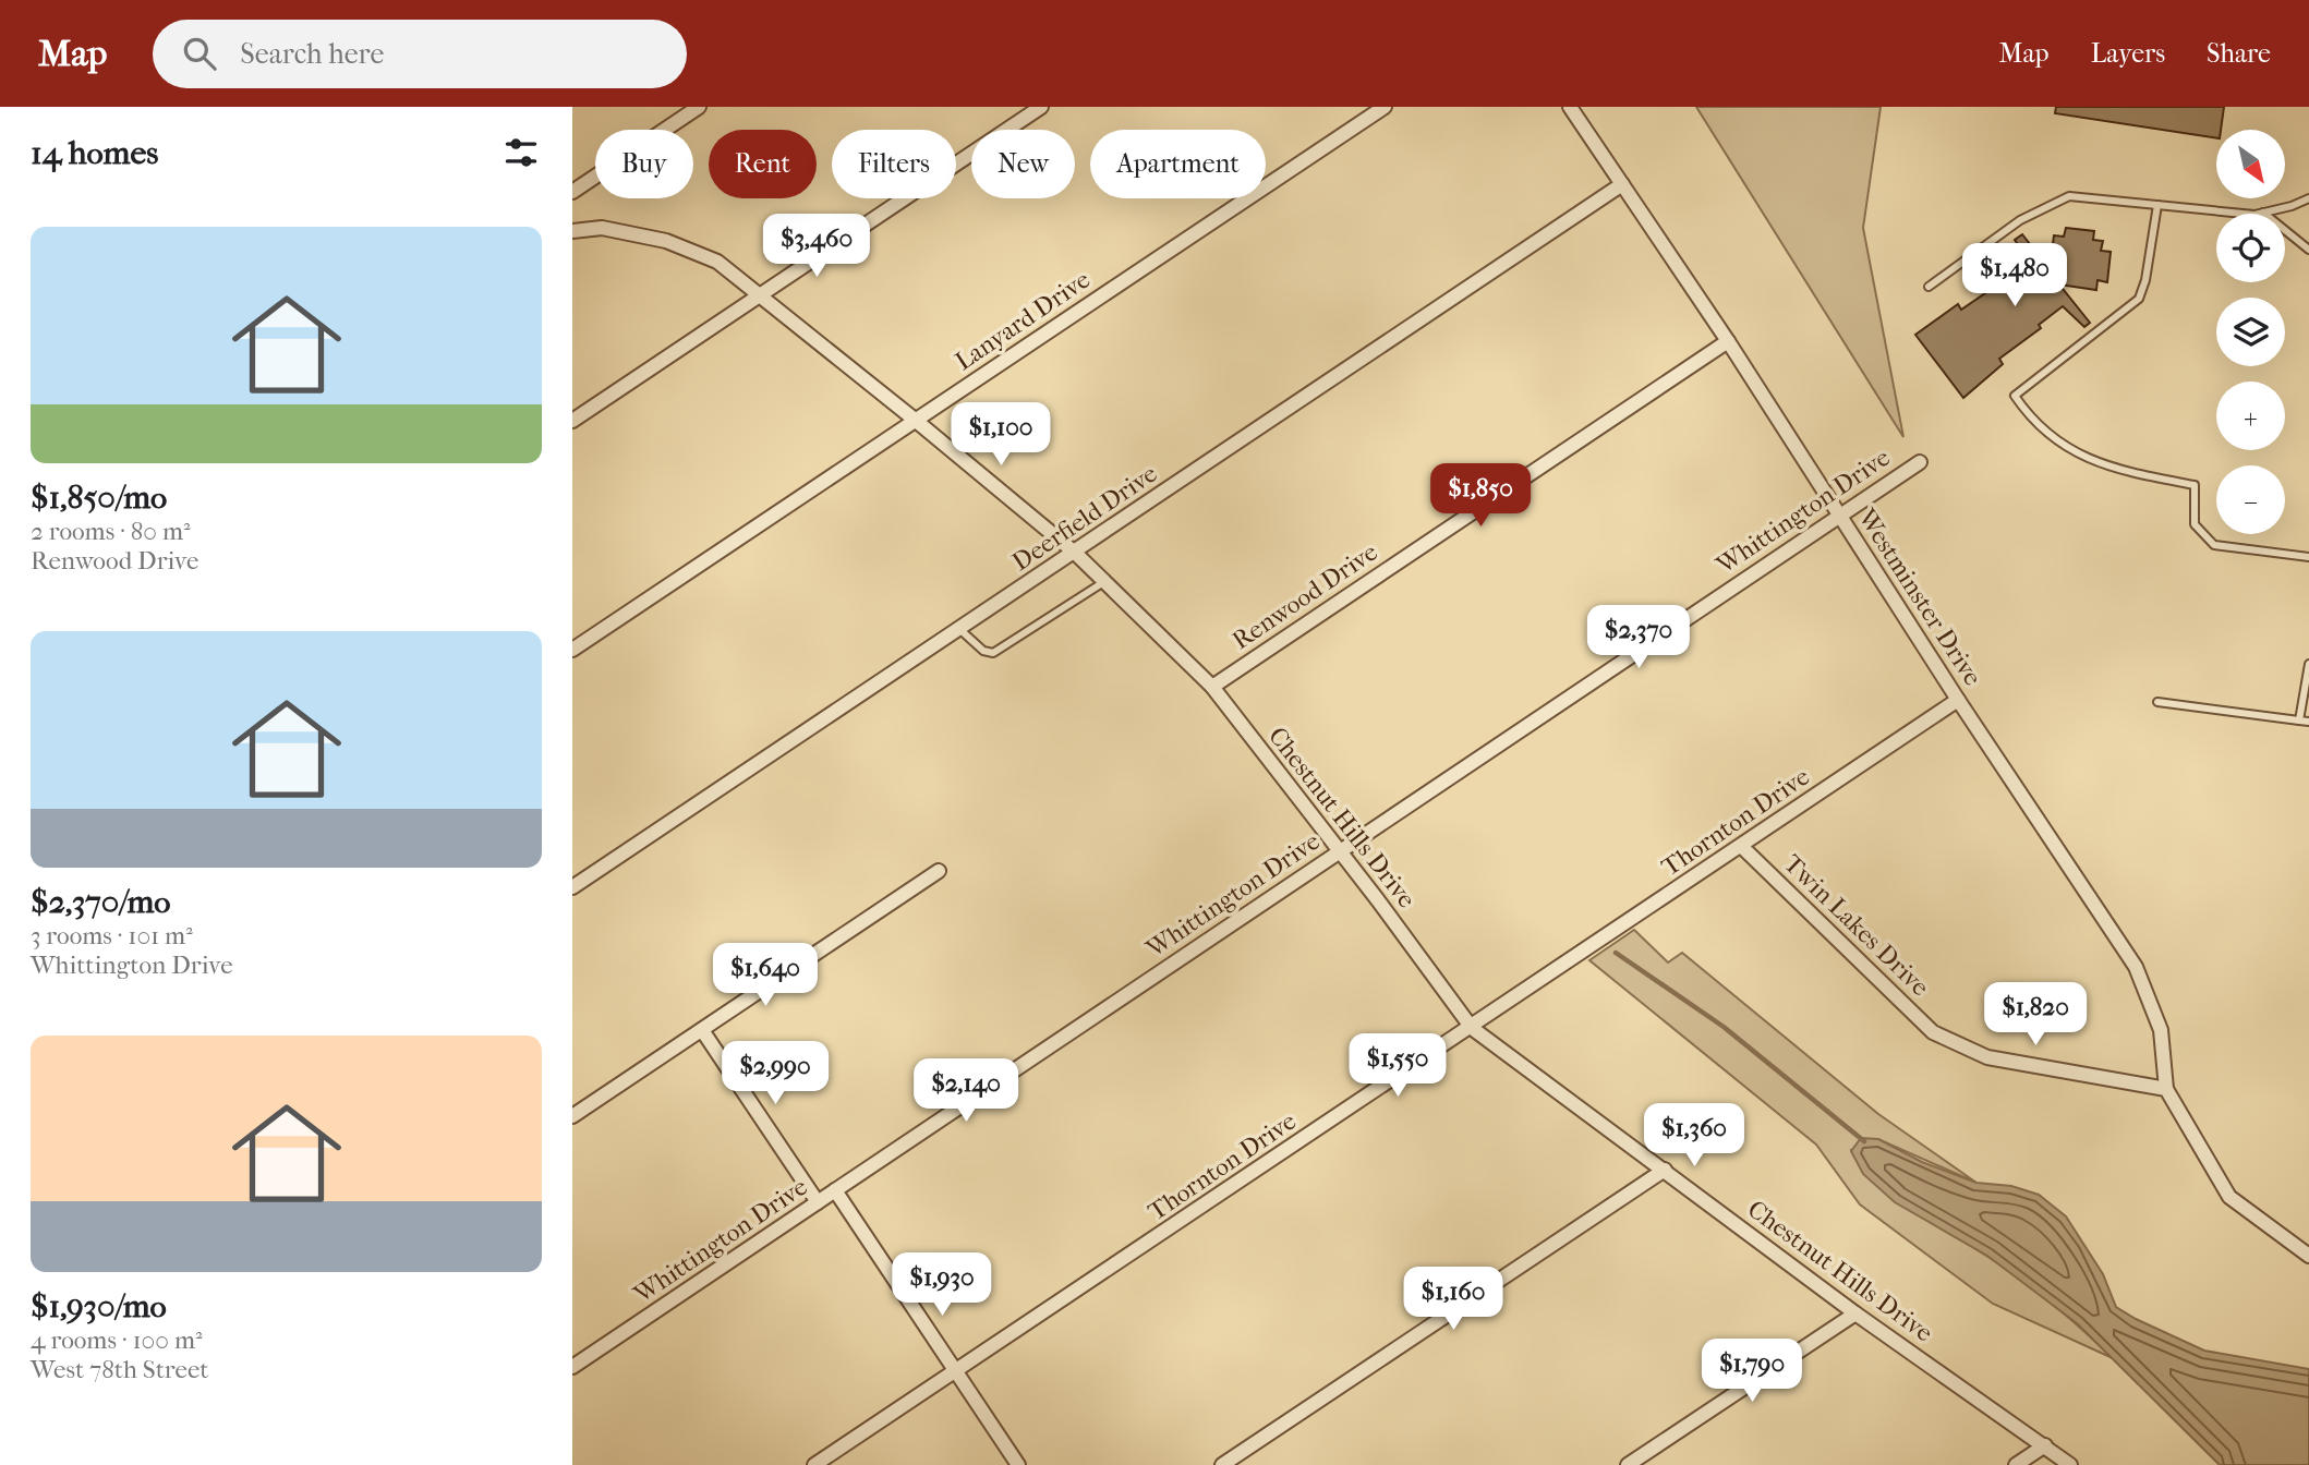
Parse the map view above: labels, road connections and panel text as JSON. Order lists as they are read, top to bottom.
{
  "streets": {
    "street": [
      "Lanyard Drive",
      "Whittington Drive",
      "Deerfield Drive",
      "Renwood Drive",
      "Westminster Drive",
      "Chestnut Hills Drive",
      "Thornton Drive",
      "Twin Lakes Drive"
    ]
  },
  "crossings": [
    ["Lanyard Drive", "Chestnut Hills Drive"],
    ["Whittington Drive", "Westminster Drive"],
    ["Whittington Drive", "Chestnut Hills Drive"],
    ["Deerfield Drive", "Westminster Drive"],
    ["Deerfield Drive", "Chestnut Hills Drive"],
    ["Renwood Drive", "Westminster Drive"],
    ["Renwood Drive", "Chestnut Hills Drive"],
    ["Westminster Drive", "Thornton Drive"],
    ["Westminster Drive", "Twin Lakes Drive"],
    ["Chestnut Hills Drive", "Thornton Drive"],
    ["Thornton Drive", "Twin Lakes Drive"]
  ],
  "north": "bottom right",
  "page": {
    "header": "Map",
    "search": "Search here",
    "nav": ["Map", "Layers", "Share"],
    "heading": "14 homes",
    "map_buttons": ["+", "−"],
    "chip": [
      "Buy",
      "Rent",
      "Filters",
      "New",
      "Apartment"
    ],
    "list": [
      {
        "name": "$1,850/mo",
        "note": "2 rooms · 80 m² · Renwood Drive"
      },
      {
        "name": "$2,370/mo",
        "note": "3 rooms · 101 m² · Whittington Drive"
      },
      {
        "name": "$1,930/mo",
        "note": "4 rooms · 100 m² · West 78th Street"
      }
    ],
    "price": [
      "$3,460",
      "$1,480",
      "$1,100",
      "$1,850",
      "$2,370",
      "$1,640",
      "$1,820",
      "$1,550",
      "$2,990",
      "$2,140",
      "$1,360",
      "$1,930",
      "$1,160",
      "$1,790"
    ]
  }
}
